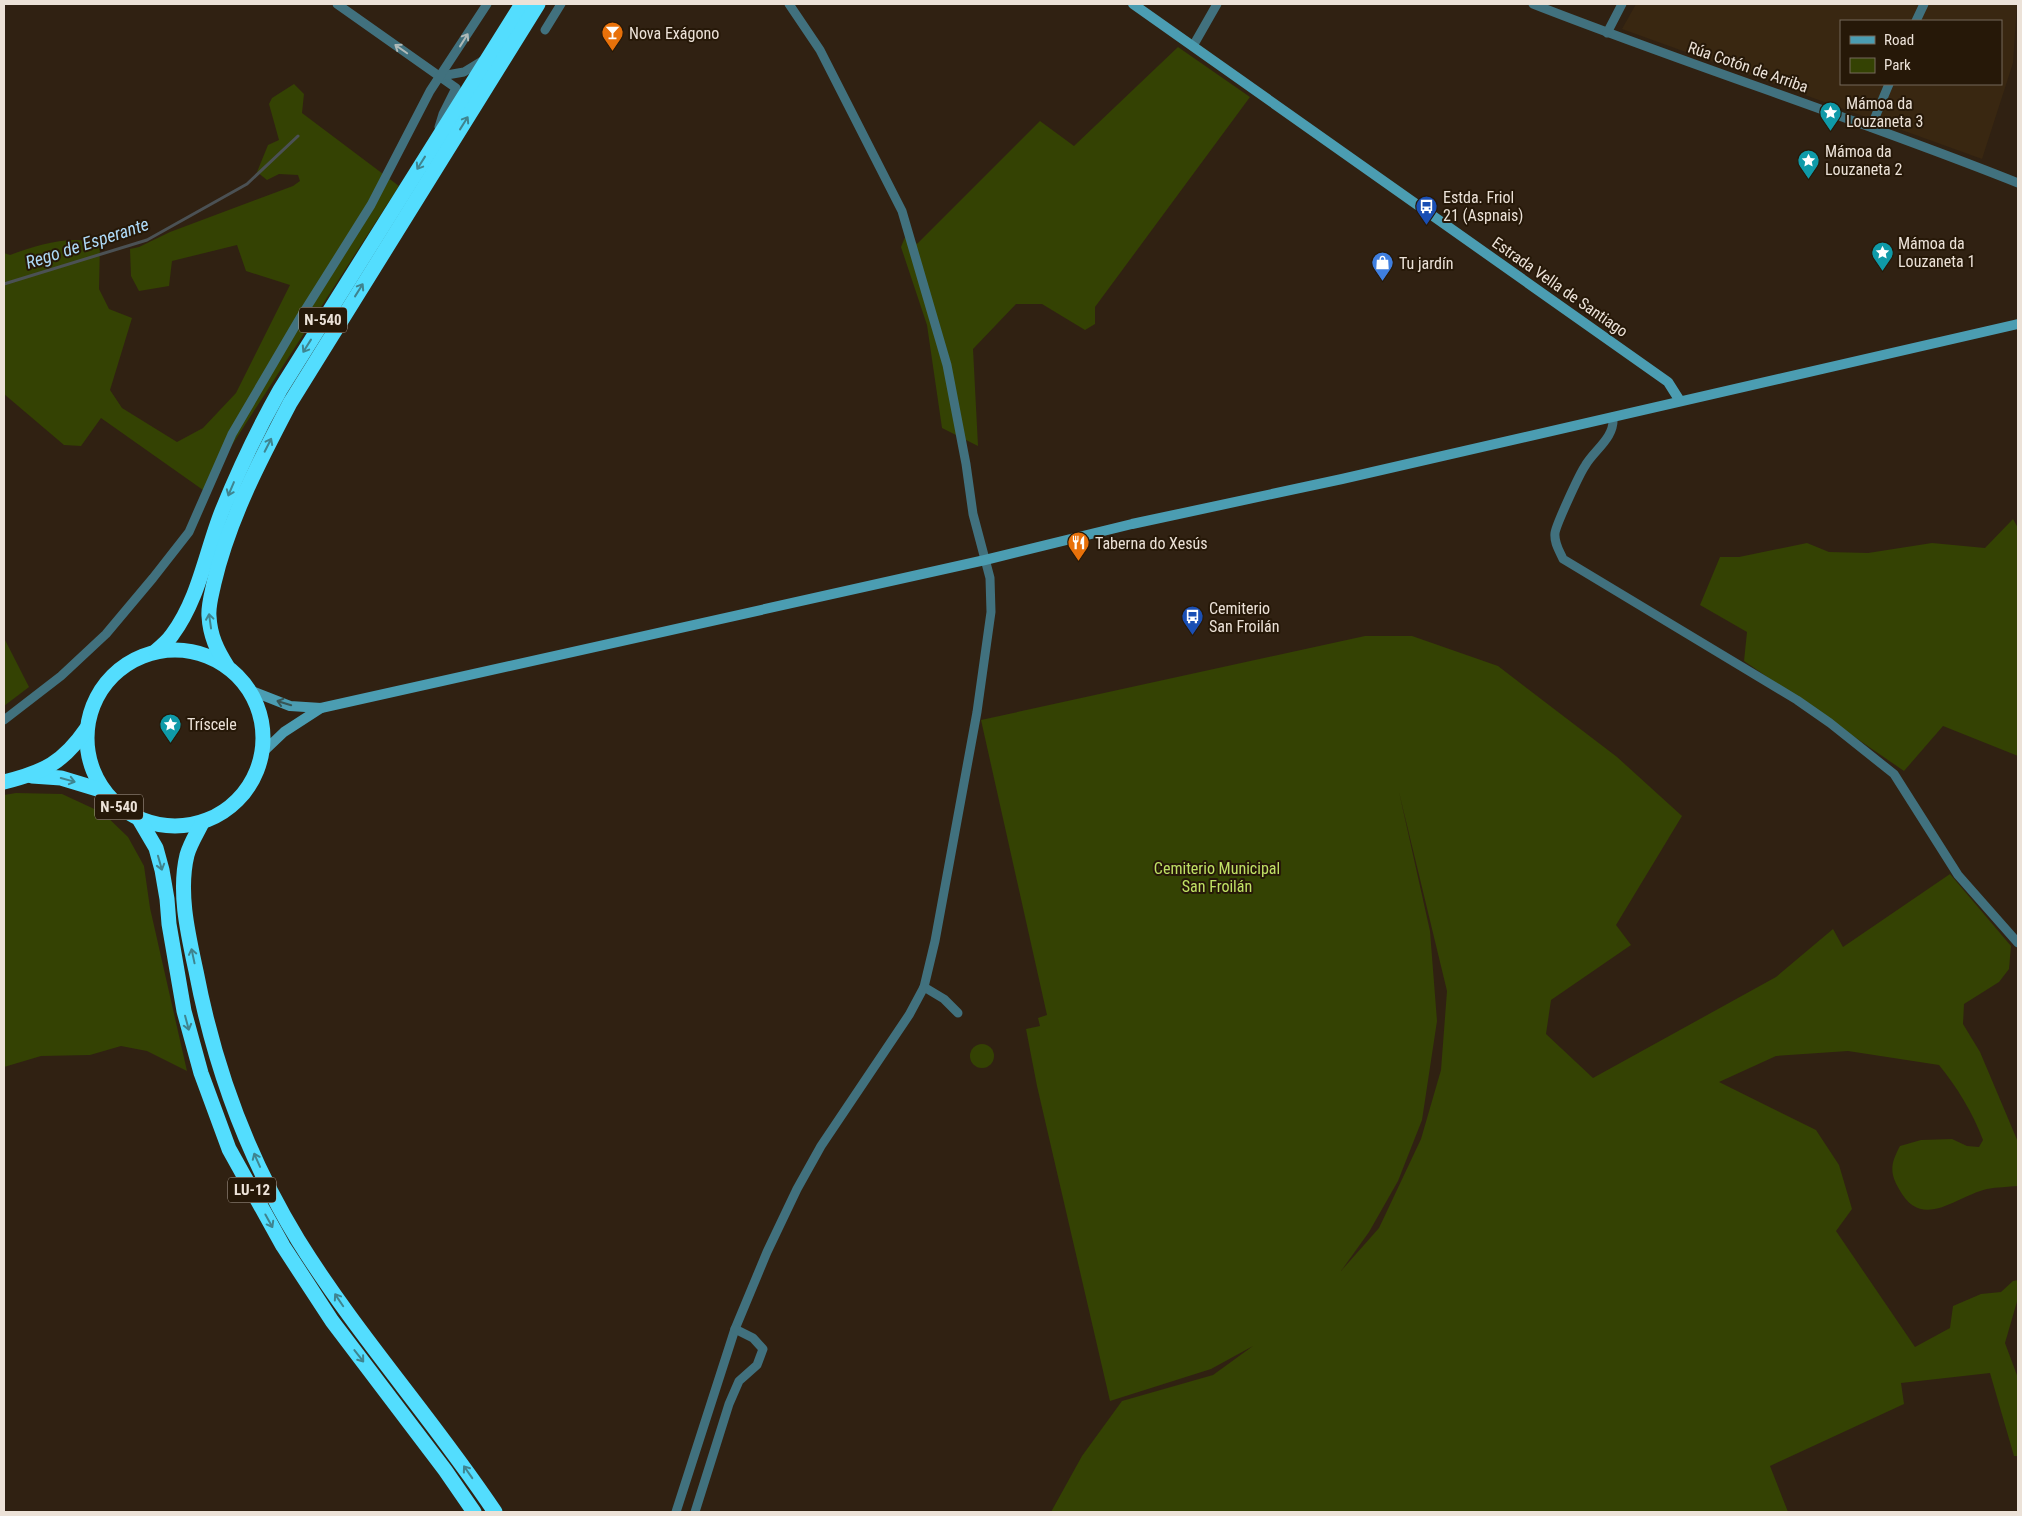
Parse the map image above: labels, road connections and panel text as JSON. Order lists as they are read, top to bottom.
{
  "streets": {
    "highway": ["N-540", "LU-12"],
    "street": ["Rúa Cotón de Arriba", "Estrada Vella de Santiago"]
  },
  "crossings": [
    ["N-540", "LU-12"]
  ],
  "water": ["Rego de Esperante"],
  "parks": ["Cemiterio Municipal San Froilán"],
  "places": {
    "bar": ["Nova Exágono"],
    "place": [
      "Mámoa da Louzaneta 3",
      "Mámoa da Louzaneta 2",
      "Mámoa da Louzaneta 1",
      "Tríscele"
    ],
    "bus stop": ["Estda. Friol 21 (Aspnais)", "Cemiterio San Froilán"],
    "shop": ["Tu jardín"],
    "restaurant": ["Taberna do Xesús"]
  },
  "legend": ["Road", "Park"]
}
